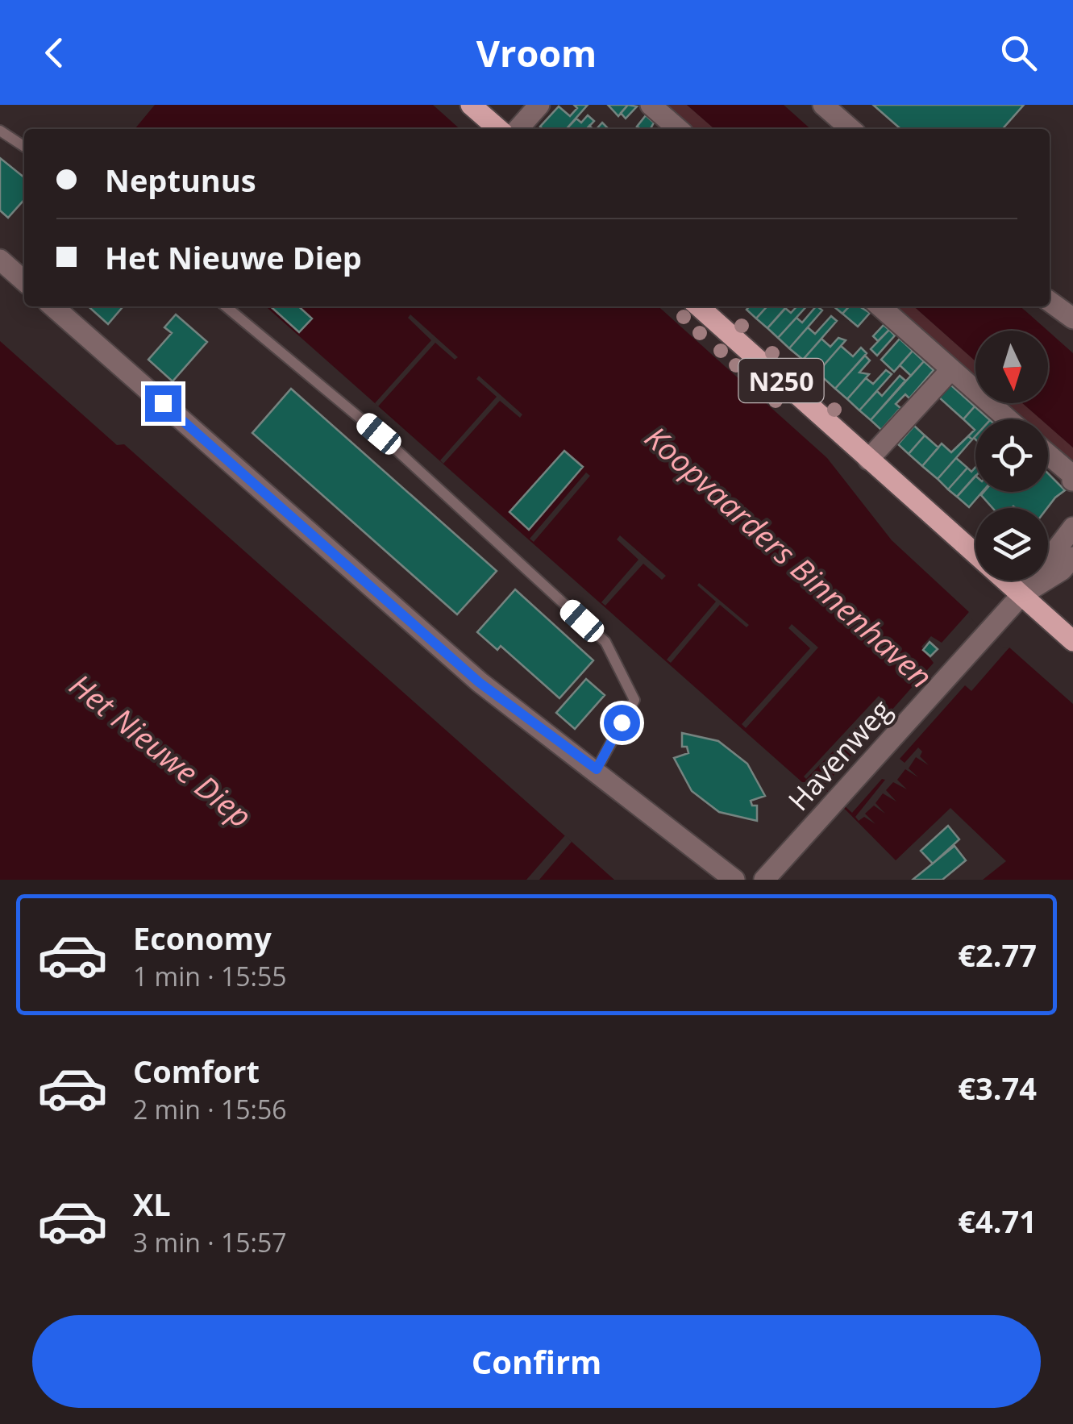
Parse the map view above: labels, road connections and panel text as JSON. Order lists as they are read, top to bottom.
{
  "streets": {
    "main road": ["N250"],
    "street": ["Havenweg"]
  },
  "crossings": [
    ["N250", "Havenweg"]
  ],
  "water": ["Koopvaarders Binnenhaven", "Het Nieuwe Diep"],
  "north": "bottom",
  "page": {
    "header": "Vroom",
    "banner": ["Neptunus", "Het Nieuwe Diep"],
    "list": [
      {
        "name": "Economy",
        "note": "1 min · 15:55",
        "value": "€2.77"
      },
      {
        "name": "Comfort",
        "note": "2 min · 15:56",
        "value": "€3.74"
      },
      {
        "name": "XL",
        "note": "3 min · 15:57",
        "value": "€4.71"
      }
    ],
    "buttons": "Confirm"
  }
}
